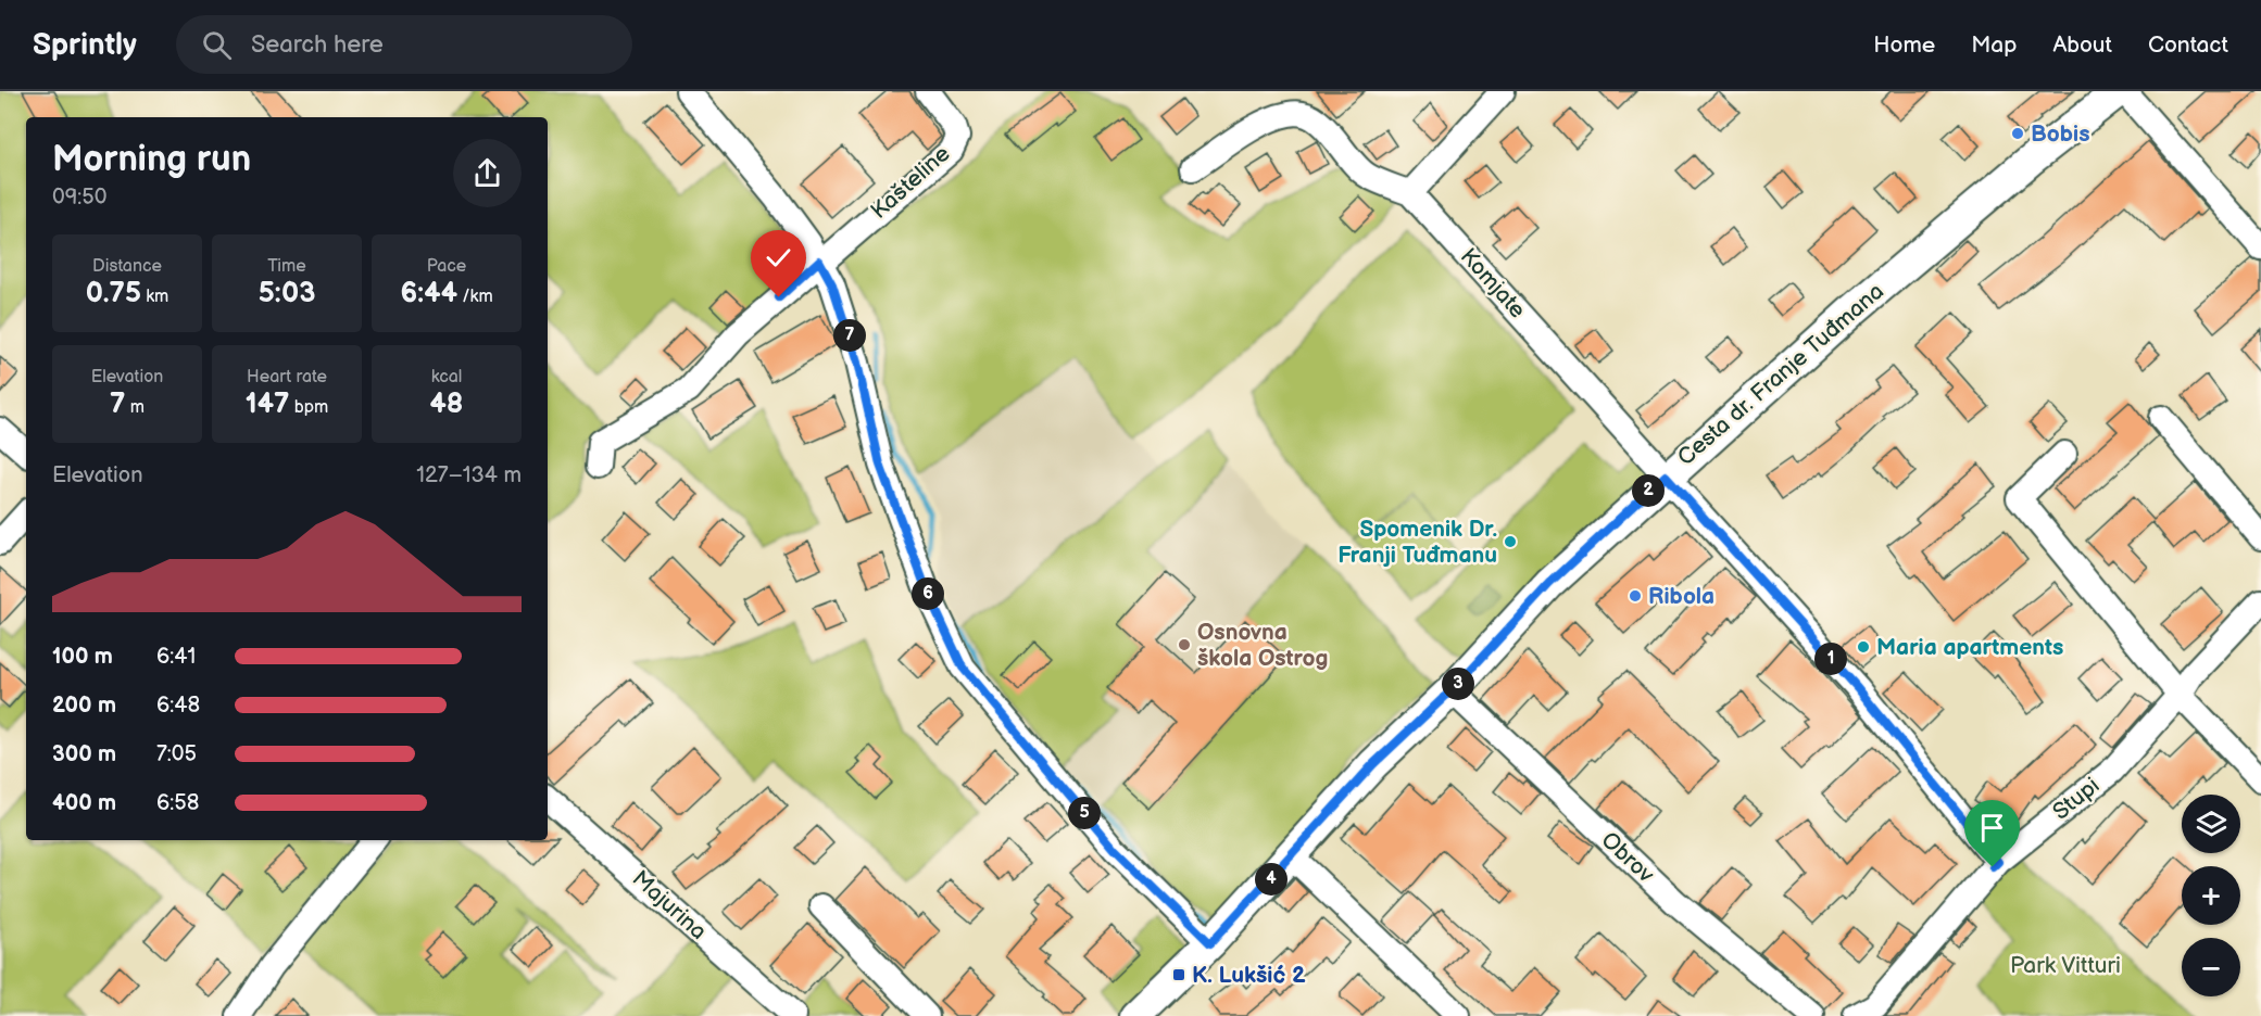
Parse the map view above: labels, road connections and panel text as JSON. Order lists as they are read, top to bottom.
{
  "streets": {
    "main road": ["Cesta dr. Franje Tuđmana"],
    "street": [
      "Kašteline",
      "Komjate",
      "Stupi",
      "Obrov",
      "Majurina"
    ]
  },
  "crossings": [
    ["Komjate", "Cesta dr. Franje Tuđmana"],
    ["Komjate", "Stupi"],
    ["Cesta dr. Franje Tuđmana", "Obrov"]
  ],
  "parks": ["Park Vitturi"],
  "places": {
    "other": [
      "Bobis",
      "Spomenik Dr. Franji Tuđmanu",
      "Ribola",
      "Osnovna škola Ostrog",
      "Maria apartments"
    ],
    "transit": ["K. Lukšić 2"]
  },
  "page": {
    "header": "Sprintly",
    "search": "Search here",
    "nav": [
      "Home",
      "Map",
      "About",
      "Contact"
    ],
    "heading": ["Morning run", "09:50"],
    "stats": [
      ["Distance", "0.75 km"],
      ["Time", "5:03"],
      ["Pace", "6:44 /km"],
      ["Elevation", "7 m"],
      ["Heart rate", "147 bpm"],
      ["kcal", "48"]
    ],
    "pins": [
      "7",
      "2",
      "6",
      "1",
      "3",
      "5",
      "4"
    ],
    "chart": ["Elevation", "127–134 m"],
    "list": [
      {
        "name": "100 m",
        "note": "6:41"
      },
      {
        "name": "200 m",
        "note": "6:48"
      },
      {
        "name": "300 m",
        "note": "7:05"
      },
      {
        "name": "400 m",
        "note": "6:58"
      }
    ],
    "map_buttons": ["+", "−"]
  }
}
